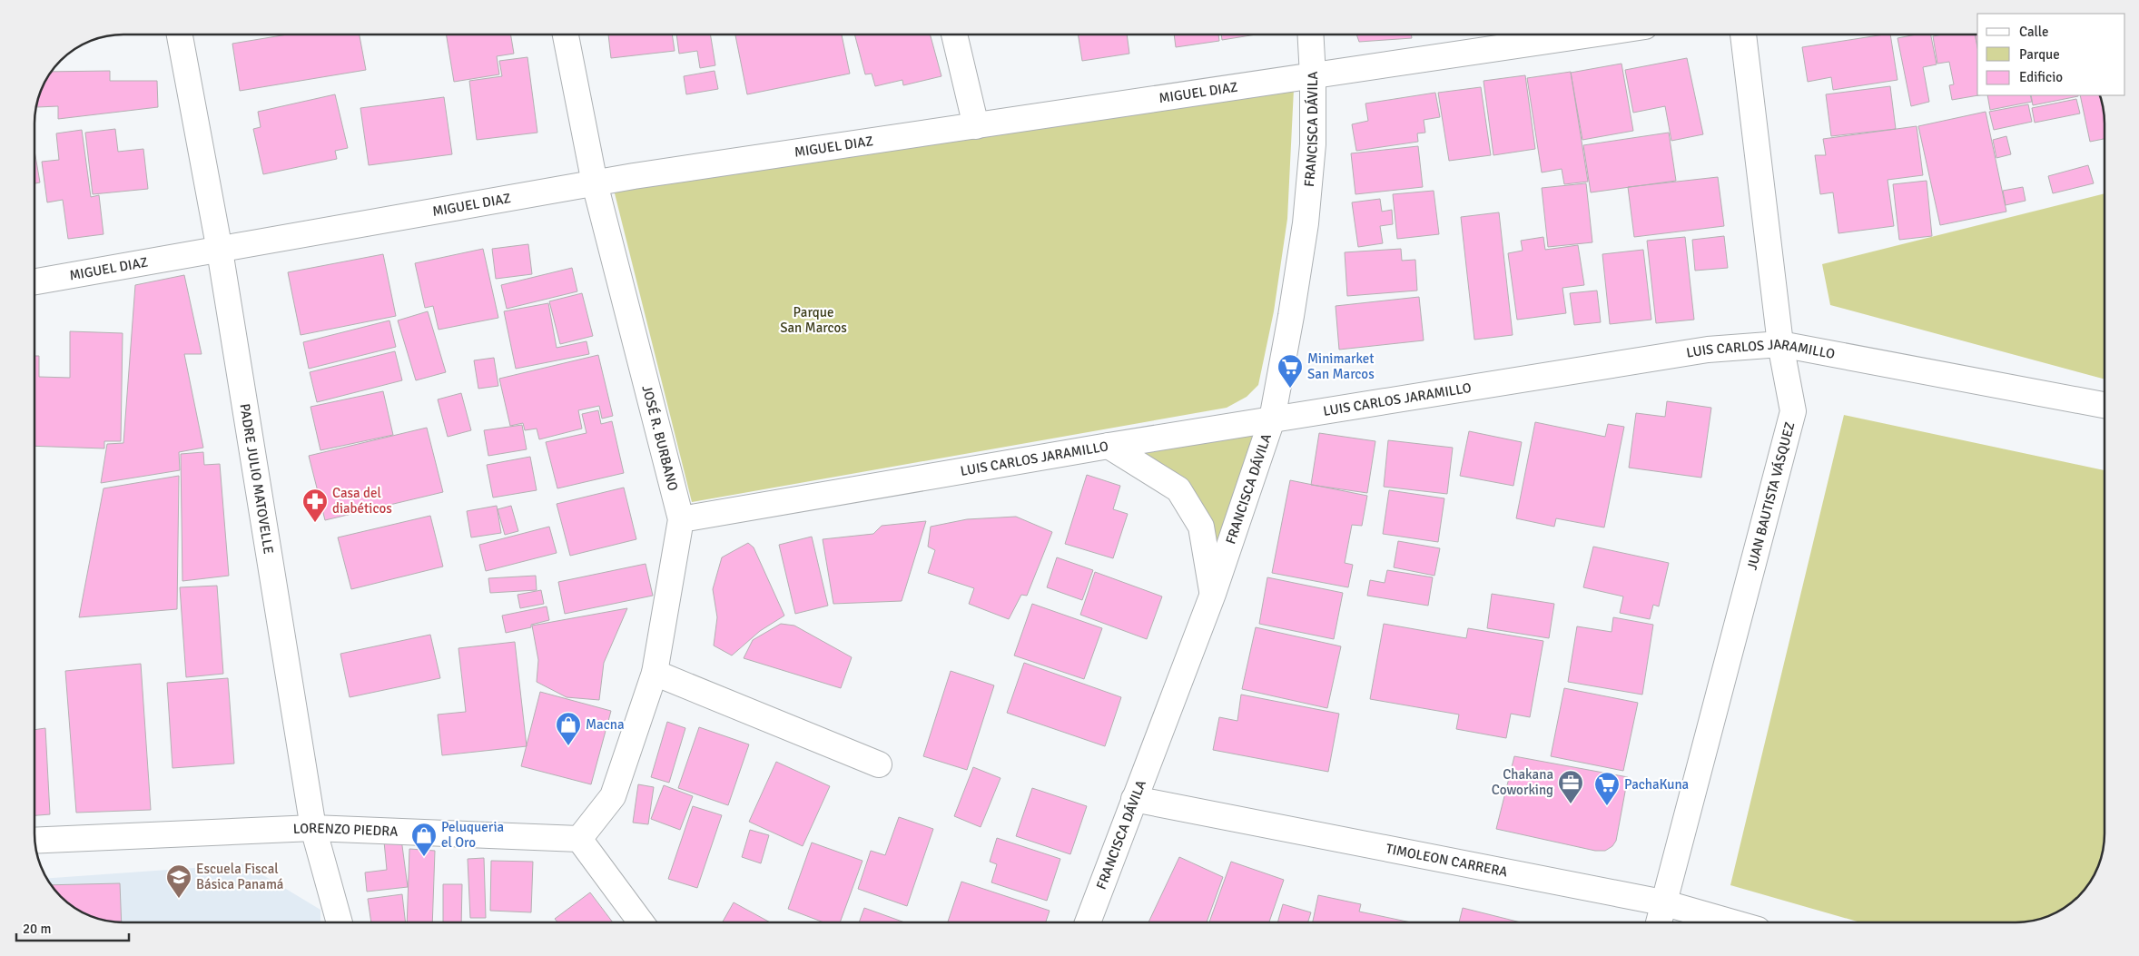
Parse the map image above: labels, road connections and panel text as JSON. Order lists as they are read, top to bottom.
{
  "streets": {
    "street": [
      "MIGUEL DIAZ",
      "FRANCISCA DÁVILA",
      "LUIS CARLOS JARAMILLO",
      "JOSÉ R. BURBANO",
      "PADRE JULIO MATOVELLE",
      "JUAN BAUTISTA VÁSQUEZ",
      "LORENZO PIEDRA",
      "TIMOLEON CARRERA"
    ]
  },
  "crossings": [
    ["MIGUEL DIAZ", "FRANCISCA DÁVILA"],
    ["MIGUEL DIAZ", "JOSÉ R. BURBANO"],
    ["MIGUEL DIAZ", "PADRE JULIO MATOVELLE"],
    ["FRANCISCA DÁVILA", "LUIS CARLOS JARAMILLO"],
    ["FRANCISCA DÁVILA", "TIMOLEON CARRERA"],
    ["LUIS CARLOS JARAMILLO", "JOSÉ R. BURBANO"],
    ["LUIS CARLOS JARAMILLO", "JUAN BAUTISTA VÁSQUEZ"],
    ["JOSÉ R. BURBANO", "LORENZO PIEDRA"],
    ["PADRE JULIO MATOVELLE", "LORENZO PIEDRA"],
    ["JUAN BAUTISTA VÁSQUEZ", "TIMOLEON CARRERA"]
  ],
  "parks": ["Parque San Marcos"],
  "places": {
    "supermarket": ["Minimarket San Marcos", "PachaKuna"],
    "pharmacy": ["Casa del diabéticos"],
    "shop": ["Macna", "Peluqueria el Oro"],
    "office": ["Chakana Coworking"],
    "school or university": ["Escuela Fiscal Básica Panamá"]
  },
  "legend": ["Calle", "Parque", "Edificio"],
  "scale_bar": "20 m"
}
